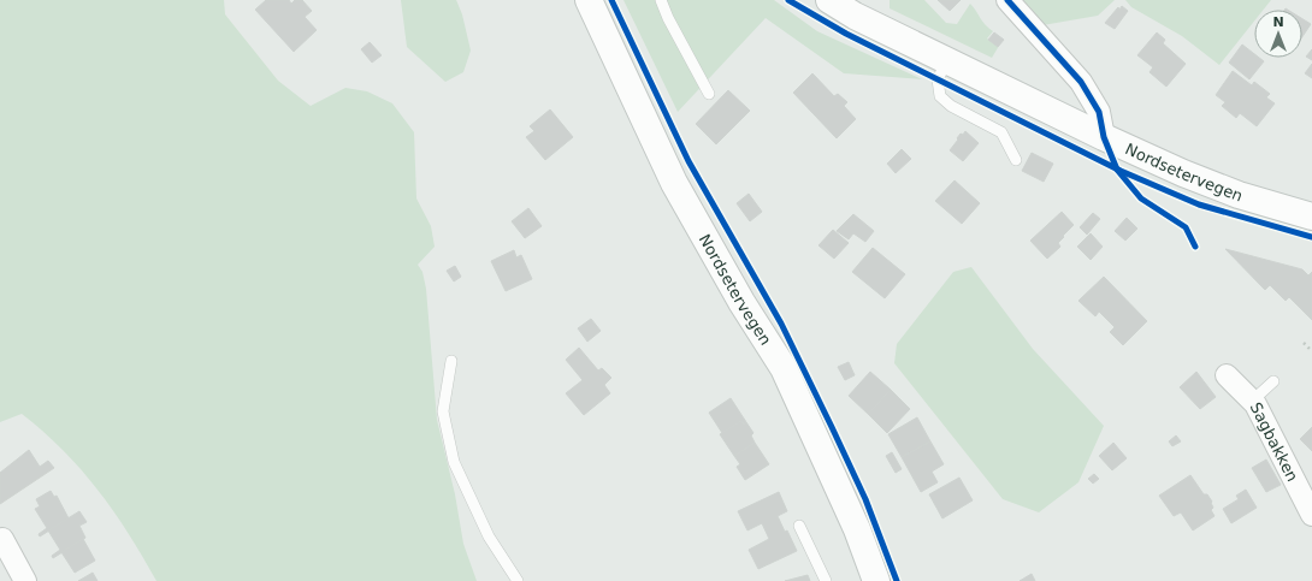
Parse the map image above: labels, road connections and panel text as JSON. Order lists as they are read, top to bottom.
{
  "streets": {
    "main road": ["Nordsetervegen"],
    "street": ["Sagbakken"]
  },
  "north": "top"
}
